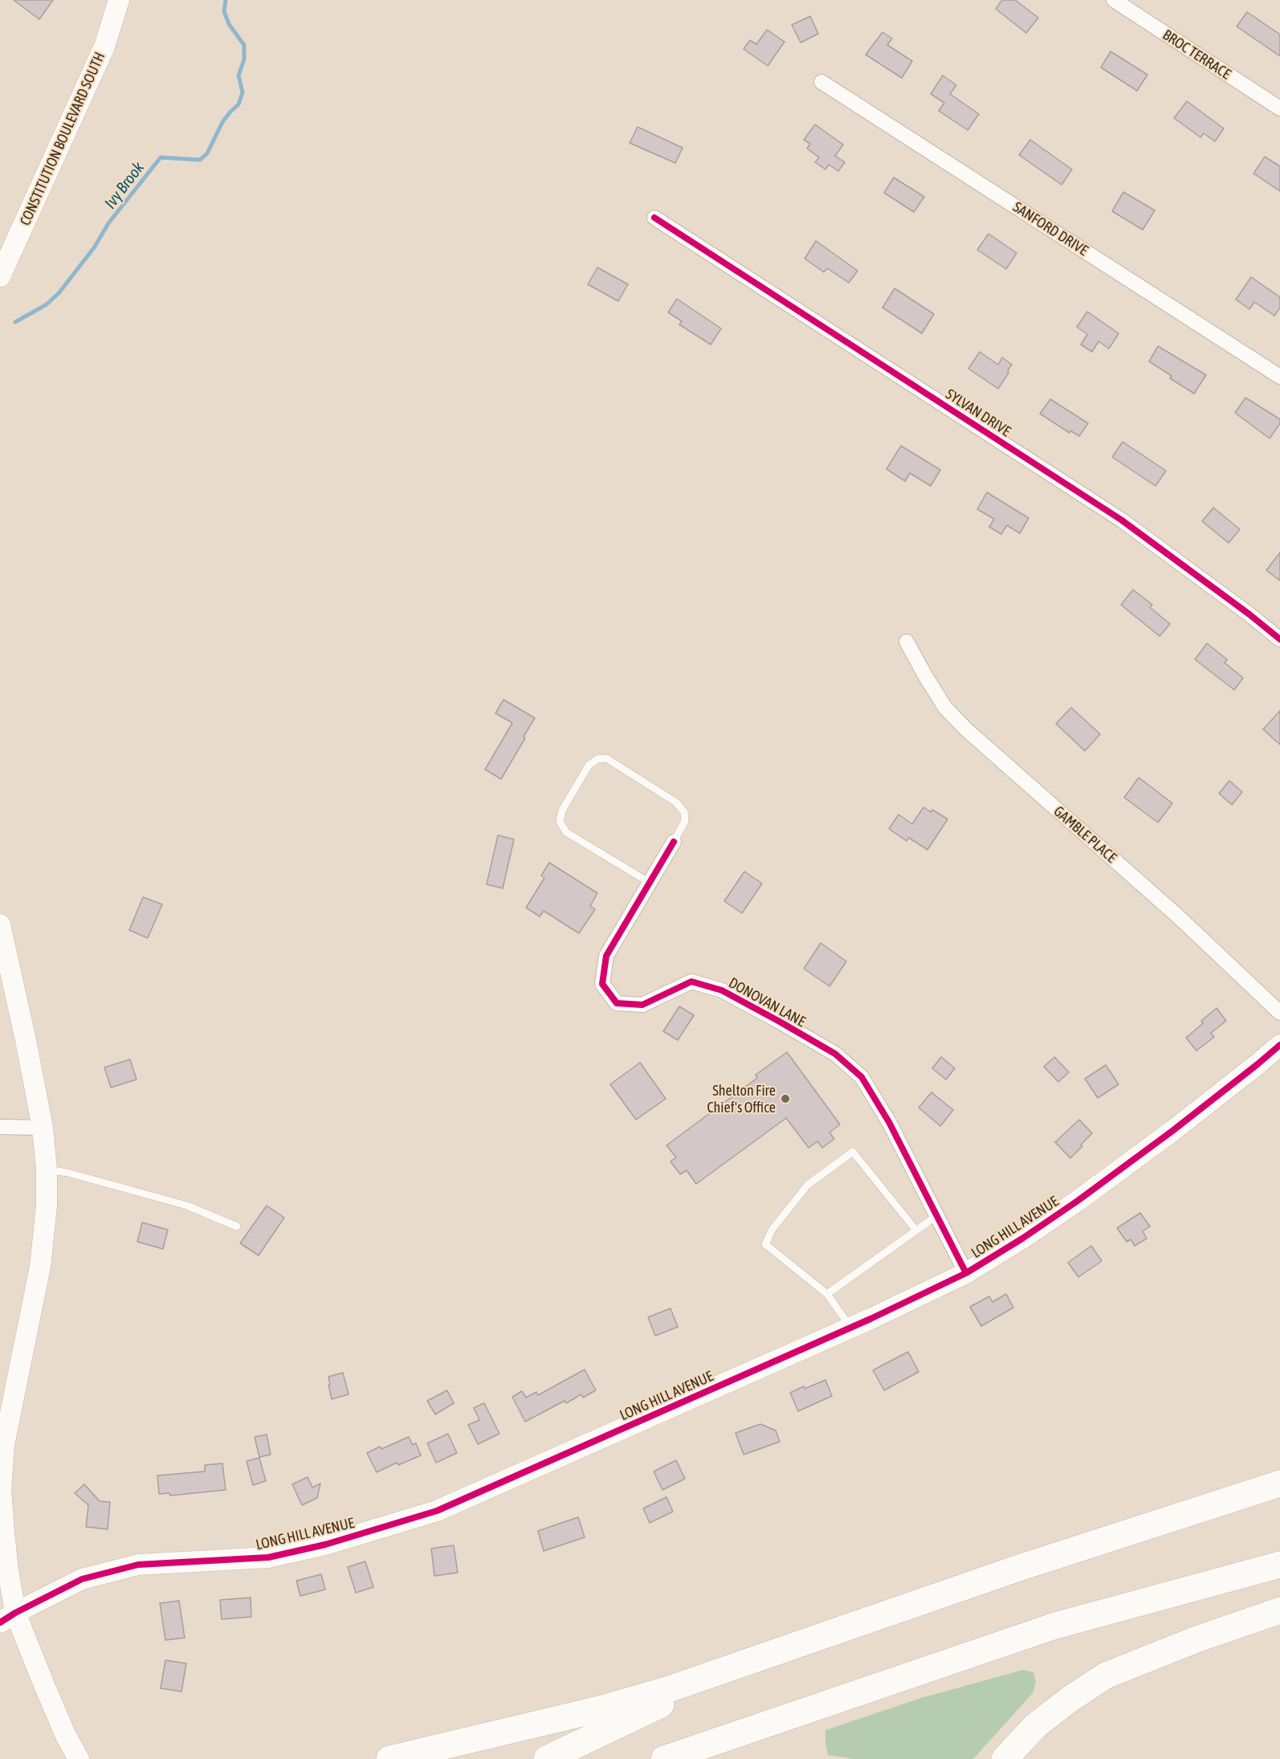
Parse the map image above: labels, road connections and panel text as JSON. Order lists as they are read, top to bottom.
{
  "streets": {
    "street": [
      "BROC TERRACE",
      "CONSTITUTION BOULEVARD SOUTH",
      "SANFORD DRIVE",
      "SYLVAN DRIVE",
      "GAMBLE PLACE",
      "DONOVAN LANE",
      "LONG HILL AVENUE"
    ]
  },
  "crossings": [
    ["DONOVAN LANE", "LONG HILL AVENUE"]
  ],
  "water": ["Ivy Brook"],
  "places": ["Shelton Fire Chief's Office"]
}
